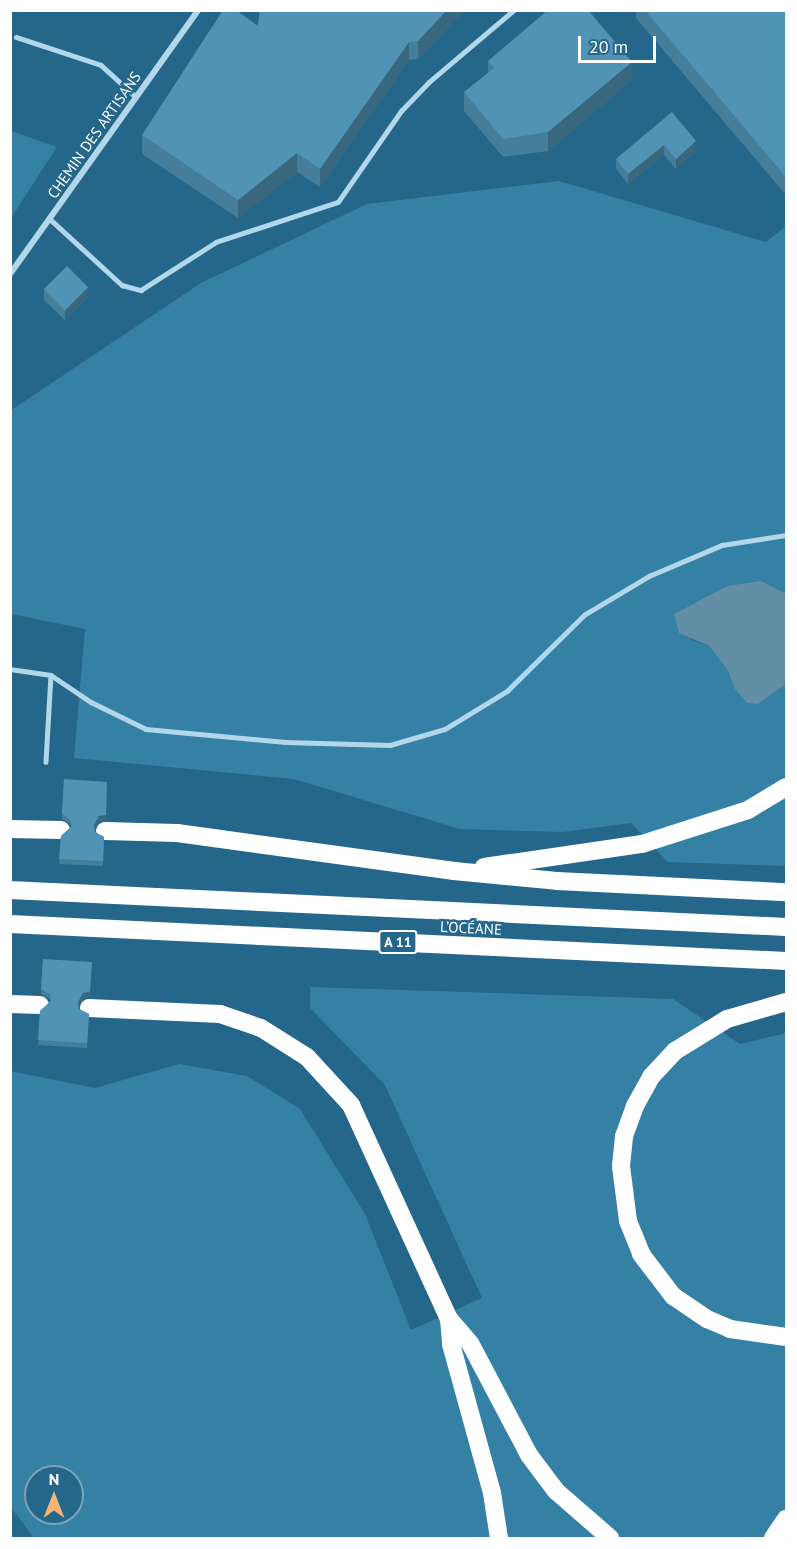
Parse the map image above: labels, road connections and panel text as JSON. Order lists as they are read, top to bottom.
{
  "streets": {
    "highway": ["L’OCÉANE", "A 11"],
    "street": ["CHEMIN DES ARTISANS"]
  },
  "scale_bar": "20 m",
  "north": "top"
}
